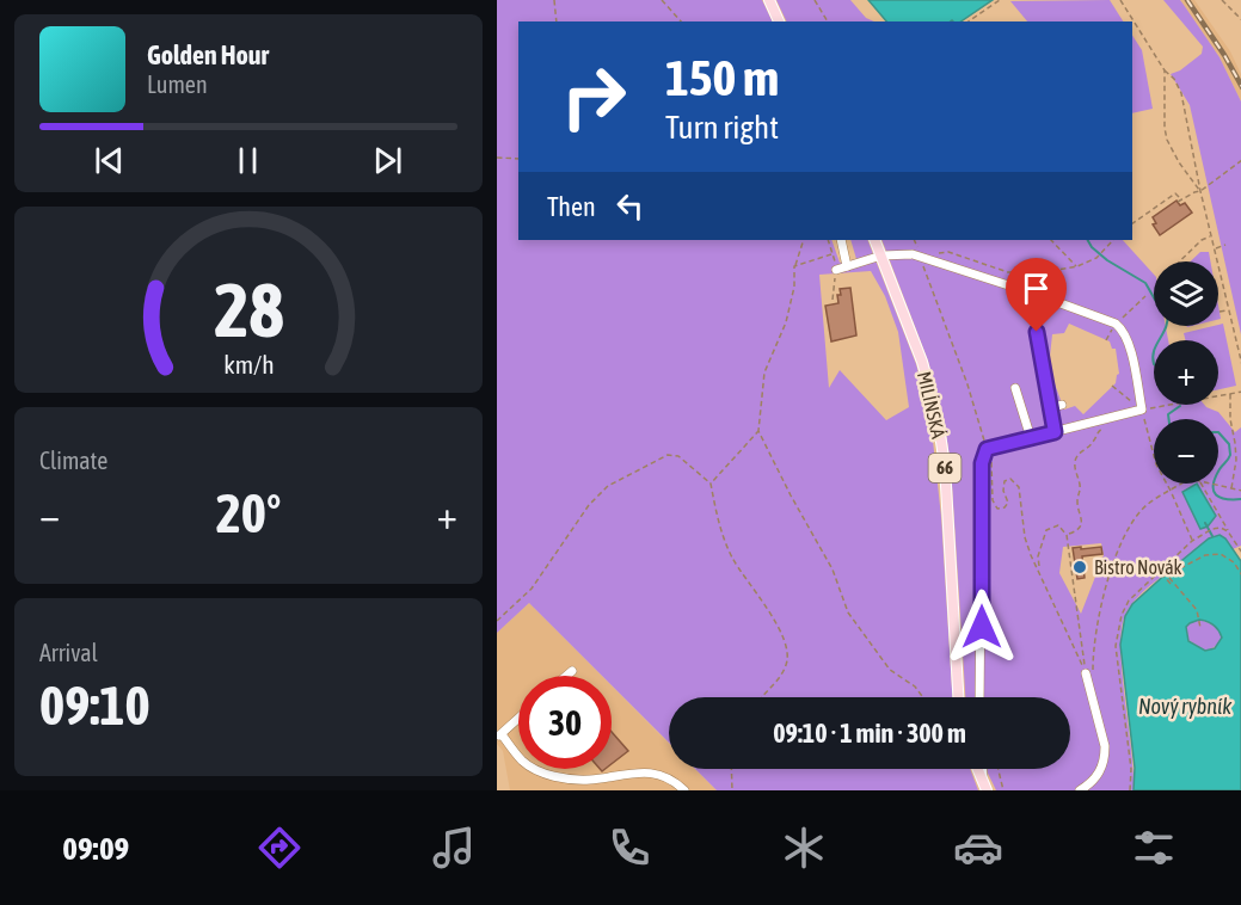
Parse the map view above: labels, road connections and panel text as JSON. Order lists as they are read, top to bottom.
{
  "streets": {
    "main road": ["MILÍNSKÁ", "66"]
  },
  "water": ["Nový rybník"],
  "places": ["Bistro Novák"],
  "page": {
    "turn": ["150 m", "Turn right"],
    "song": ["Golden Hour", "Lumen"],
    "then": "Then",
    "map_buttons": ["+", "−"],
    "tile": [
      "Climate",
      ["Arrival", "09:10"]
    ],
    "heat": ["−", "20°", "+"],
    "limit": "30",
    "trip": "09:10 · 1 min · 300 m",
    "tabs": "09:09",
    "gauge": ["28", "km/h"]
  }
}
